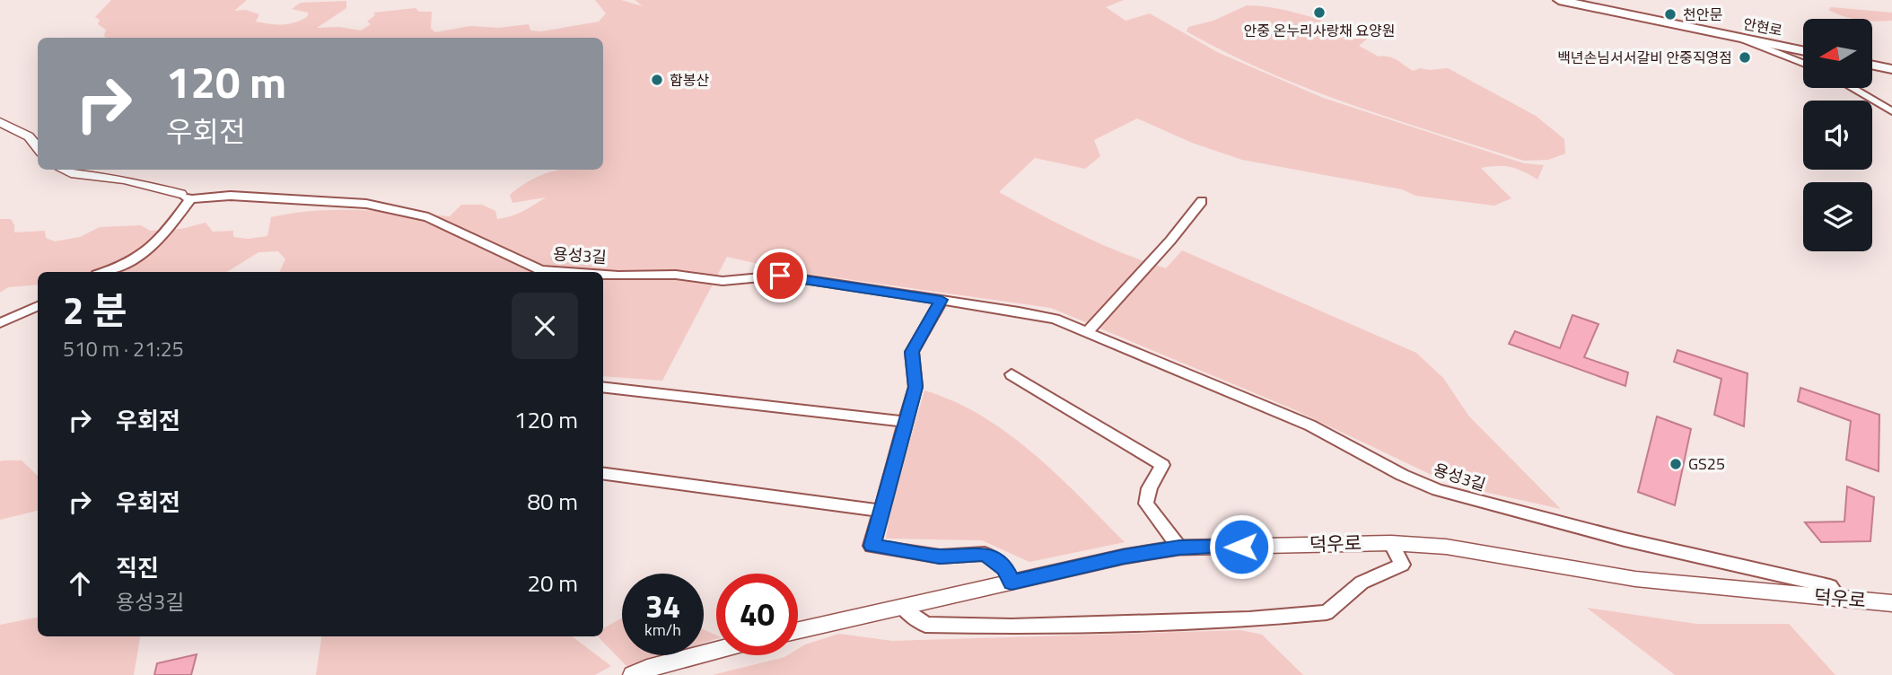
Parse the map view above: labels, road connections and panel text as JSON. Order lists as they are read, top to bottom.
{
  "streets": {
    "main road": ["안현로"],
    "street": ["용성3길", "덕우로"]
  },
  "crossings": [
    ["용성3길", "덕우로"]
  ],
  "places": [
    "안중 온누리사랑채 요양원",
    "천안문",
    "백년손님서서갈비 안중직영점",
    "함봉산",
    "GS25"
  ],
  "north": "left",
  "page": {
    "turn": ["120 m", "우회전"],
    "heading": ["2 분", "510 m · 21:25"],
    "list": [
      {
        "name": "우회전",
        "value": "120 m"
      },
      {
        "name": "우회전",
        "value": "80 m"
      },
      {
        "name": "직진",
        "note": "용성3길",
        "value": "20 m"
      }
    ],
    "speed": "34 km/h",
    "limit": "40"
  }
}
